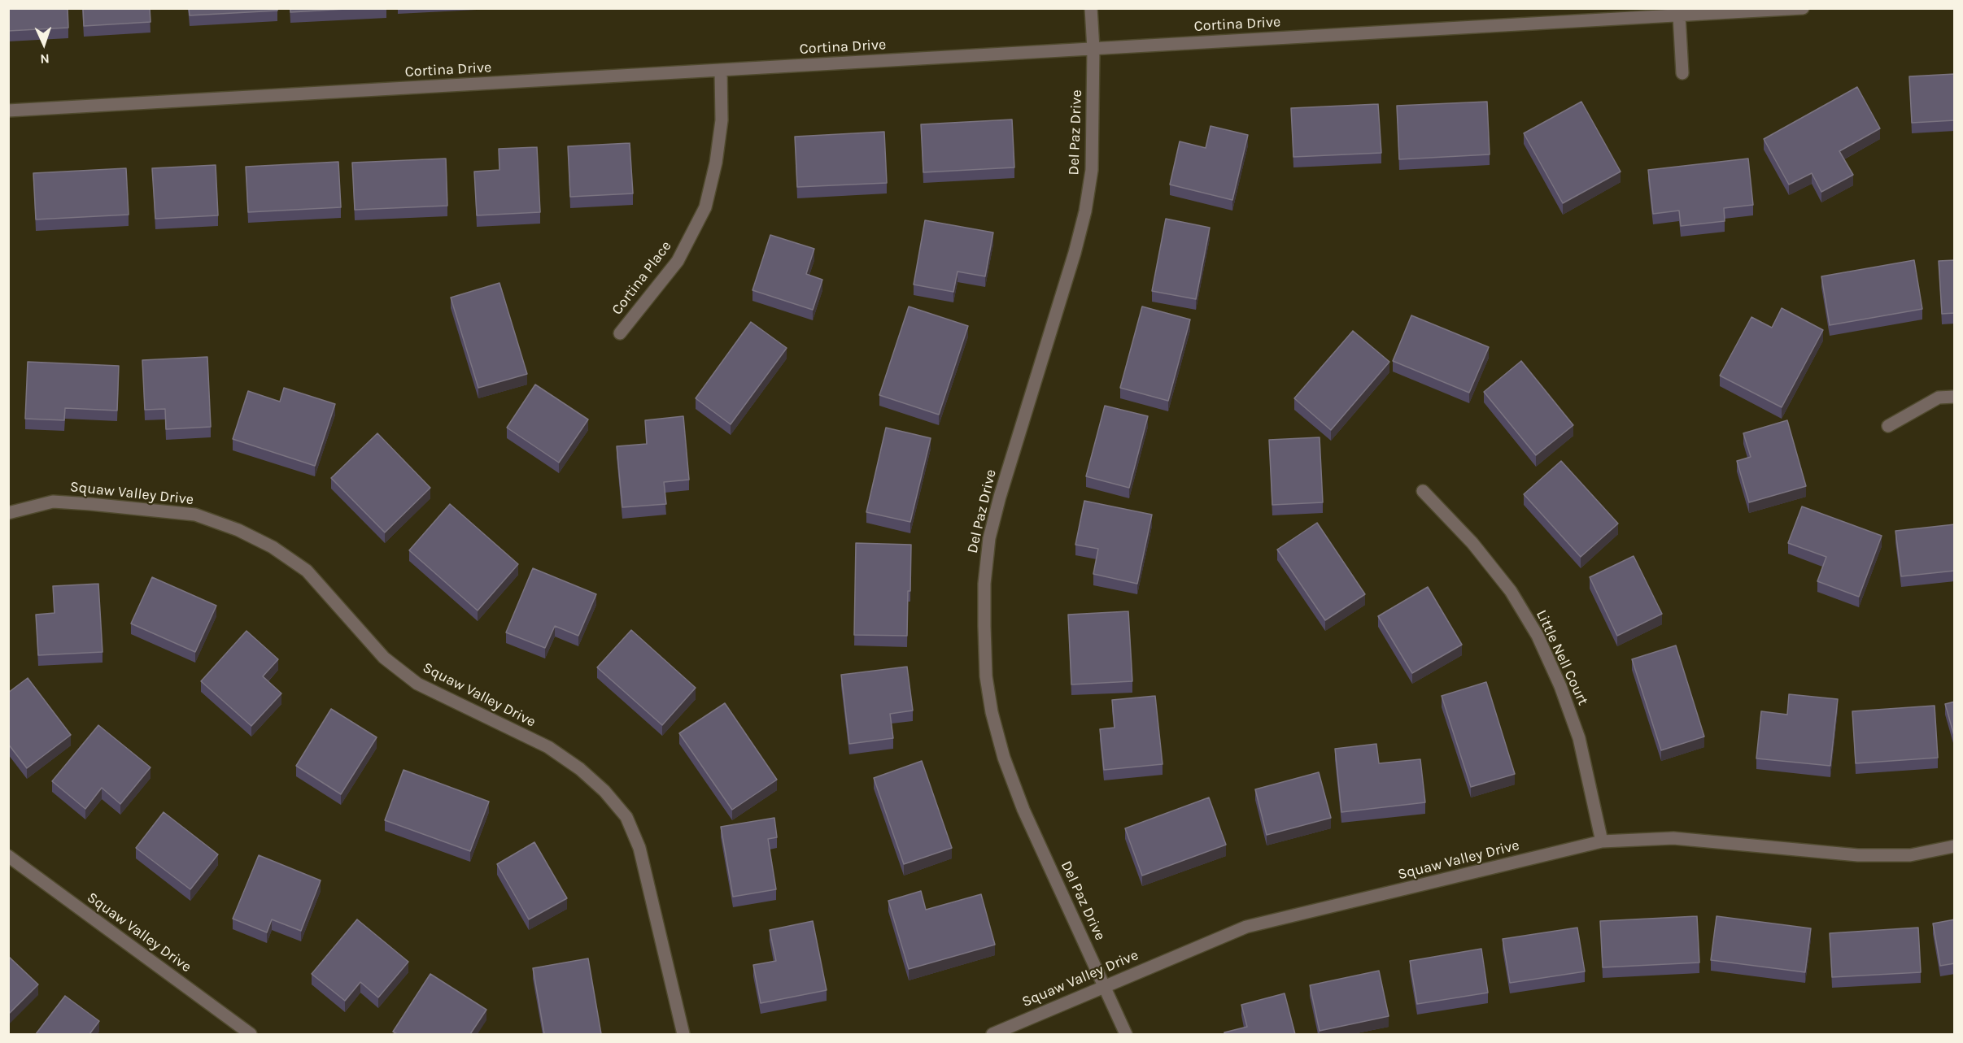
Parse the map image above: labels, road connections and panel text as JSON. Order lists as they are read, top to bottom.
{
  "streets": {
    "street": [
      "Cortina Drive",
      "Del Paz Drive",
      "Cortina Place",
      "Squaw Valley Drive",
      "Little Nell Court"
    ]
  },
  "crossings": [
    ["Cortina Drive", "Del Paz Drive"],
    ["Cortina Drive", "Cortina Place"],
    ["Del Paz Drive", "Squaw Valley Drive"],
    ["Squaw Valley Drive", "Little Nell Court"]
  ],
  "north": "bottom"
}
